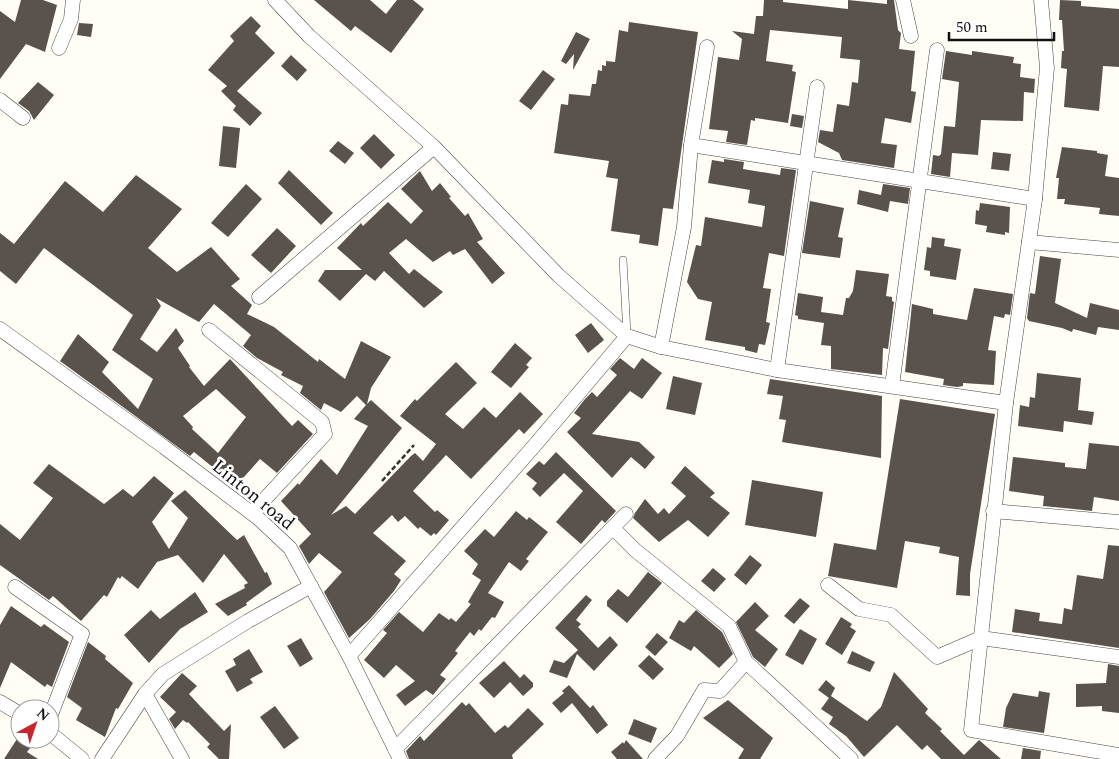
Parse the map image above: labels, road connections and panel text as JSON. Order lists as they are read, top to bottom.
{
  "streets": {
    "street": ["Linton road"]
  },
  "scale_bar": "50 m",
  "north": "top right"
}
